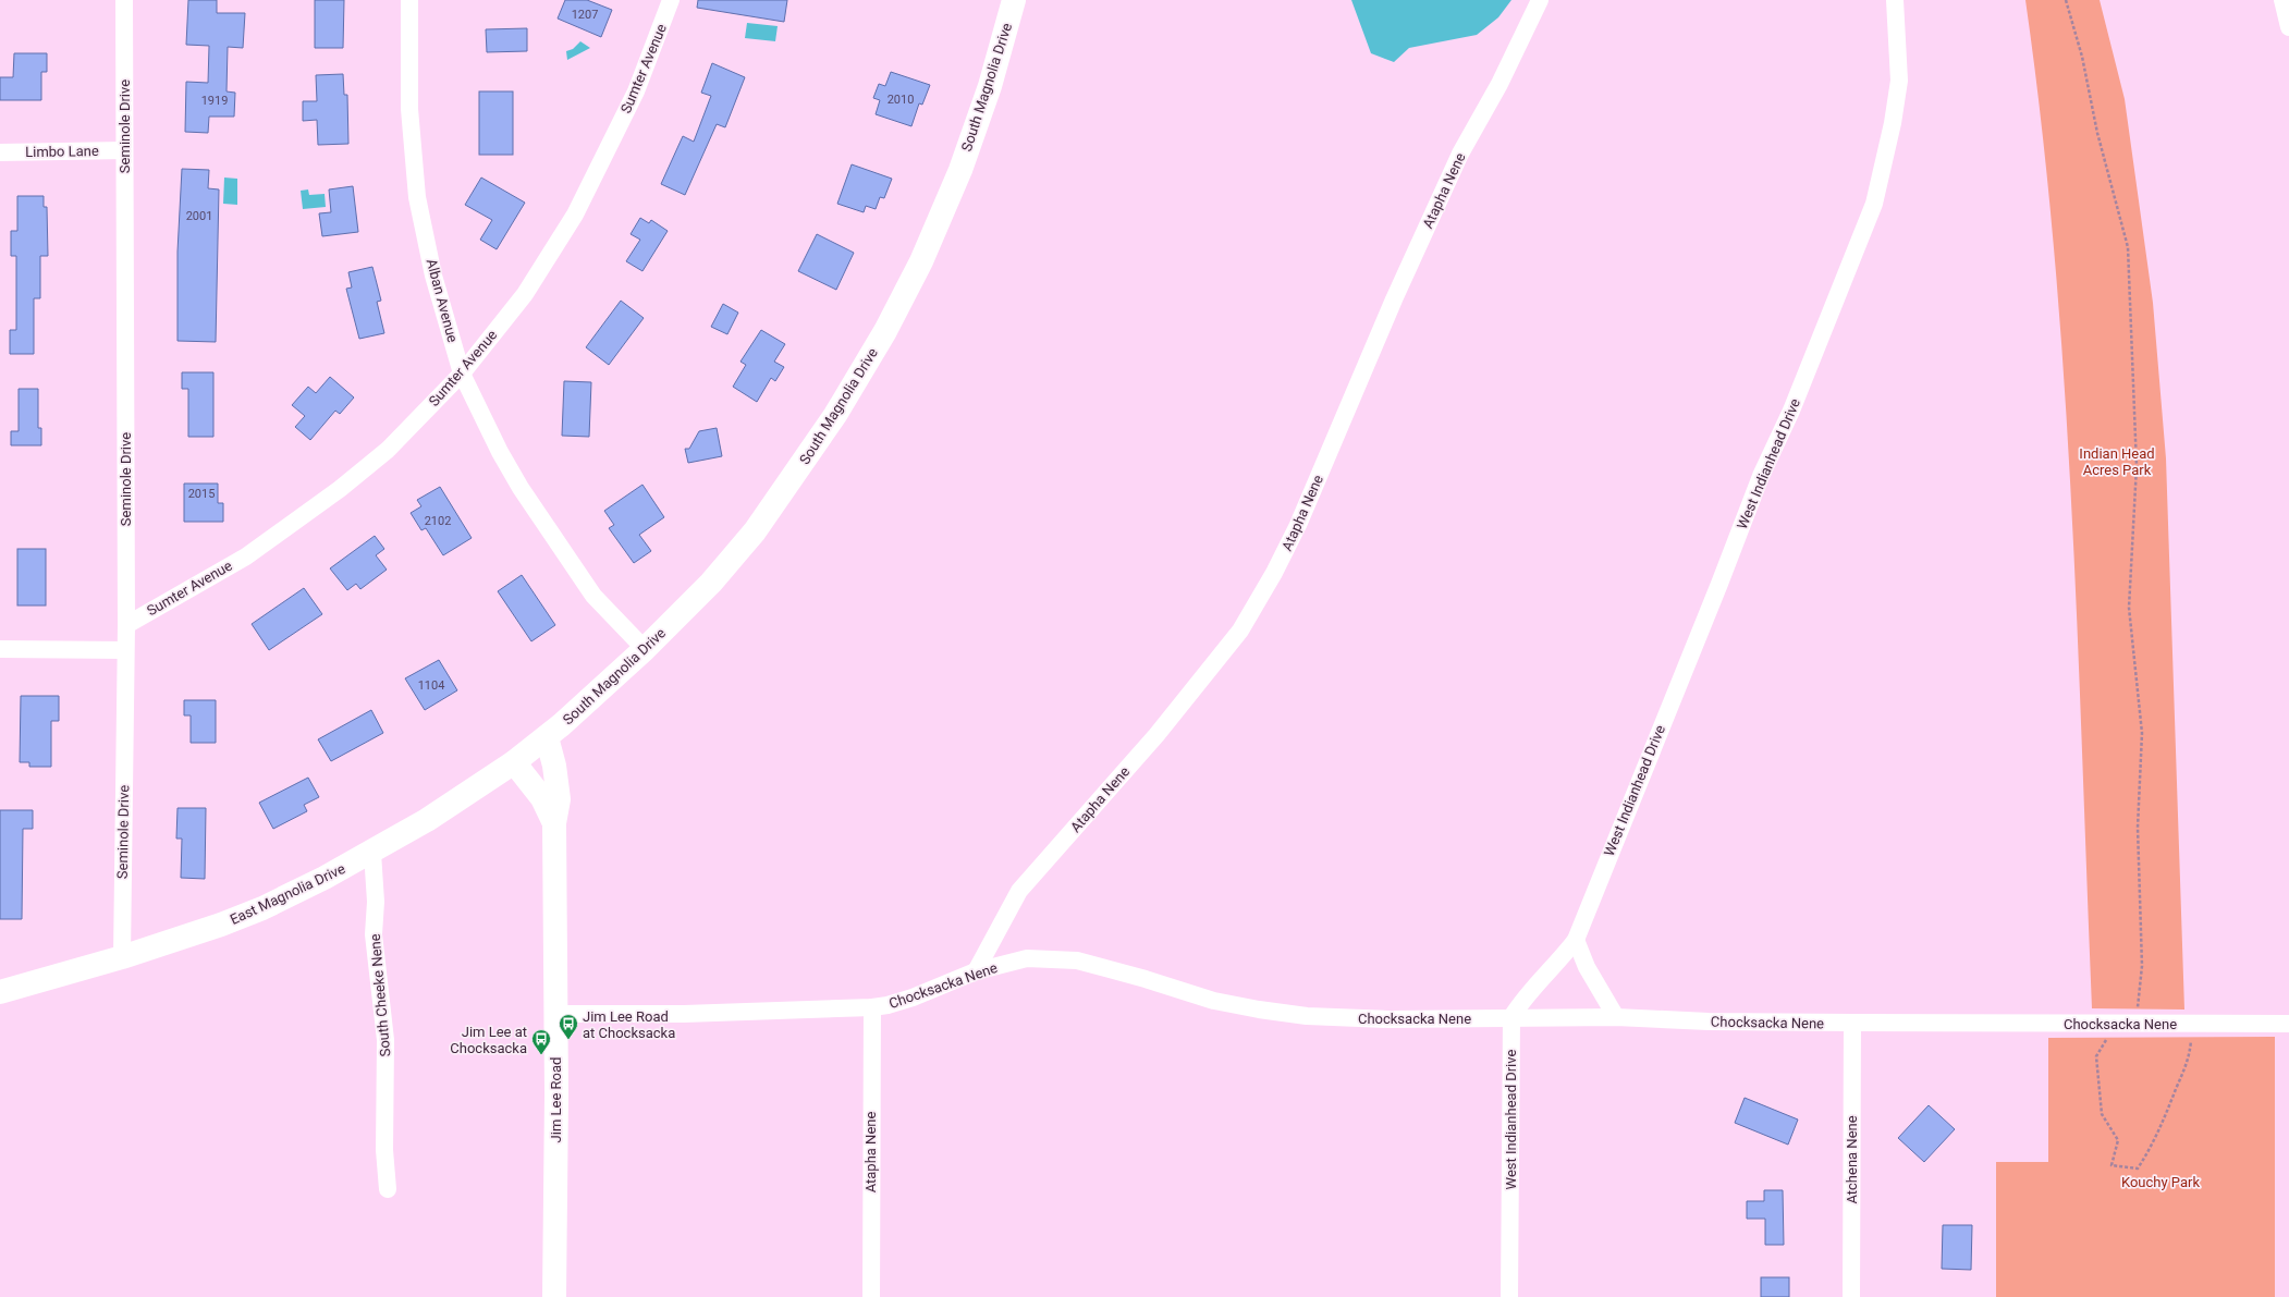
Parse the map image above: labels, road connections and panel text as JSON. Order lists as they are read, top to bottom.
{
  "streets": {
    "main road": ["South Magnolia Drive", "East Magnolia Drive", "Jim Lee Road"],
    "street": [
      "Sumter Avenue",
      "Seminole Drive",
      "Limbo Lane",
      "Atapha Nene",
      "Alban Avenue",
      "West Indianhead Drive",
      "Chocksacka Nene",
      "South Cheeke Nene",
      "Atchena Nene"
    ]
  },
  "crossings": [
    ["Sumter Avenue", "Seminole Drive"],
    ["Sumter Avenue", "Alban Avenue"],
    ["South Magnolia Drive", "Alban Avenue"],
    ["South Magnolia Drive", "East Magnolia Drive"],
    ["South Magnolia Drive", "Jim Lee Road"],
    ["Seminole Drive", "Limbo Lane"],
    ["Seminole Drive", "East Magnolia Drive"],
    ["Atapha Nene", "Chocksacka Nene"],
    ["West Indianhead Drive", "Chocksacka Nene"],
    ["East Magnolia Drive", "South Cheeke Nene"],
    ["East Magnolia Drive", "Jim Lee Road"],
    ["Chocksacka Nene", "Jim Lee Road"],
    ["Chocksacka Nene", "Atchena Nene"]
  ],
  "parks": ["Indian Head Acres Park", "Kouchy Park"],
  "places": {
    "bus stop": ["Jim Lee Road at Chocksacka", "Jim Lee at Chocksacka"]
  },
  "house_numbers": [
    "1207",
    "2010",
    "1919",
    "2001",
    "2015",
    "2102",
    "1104"
  ]
}
